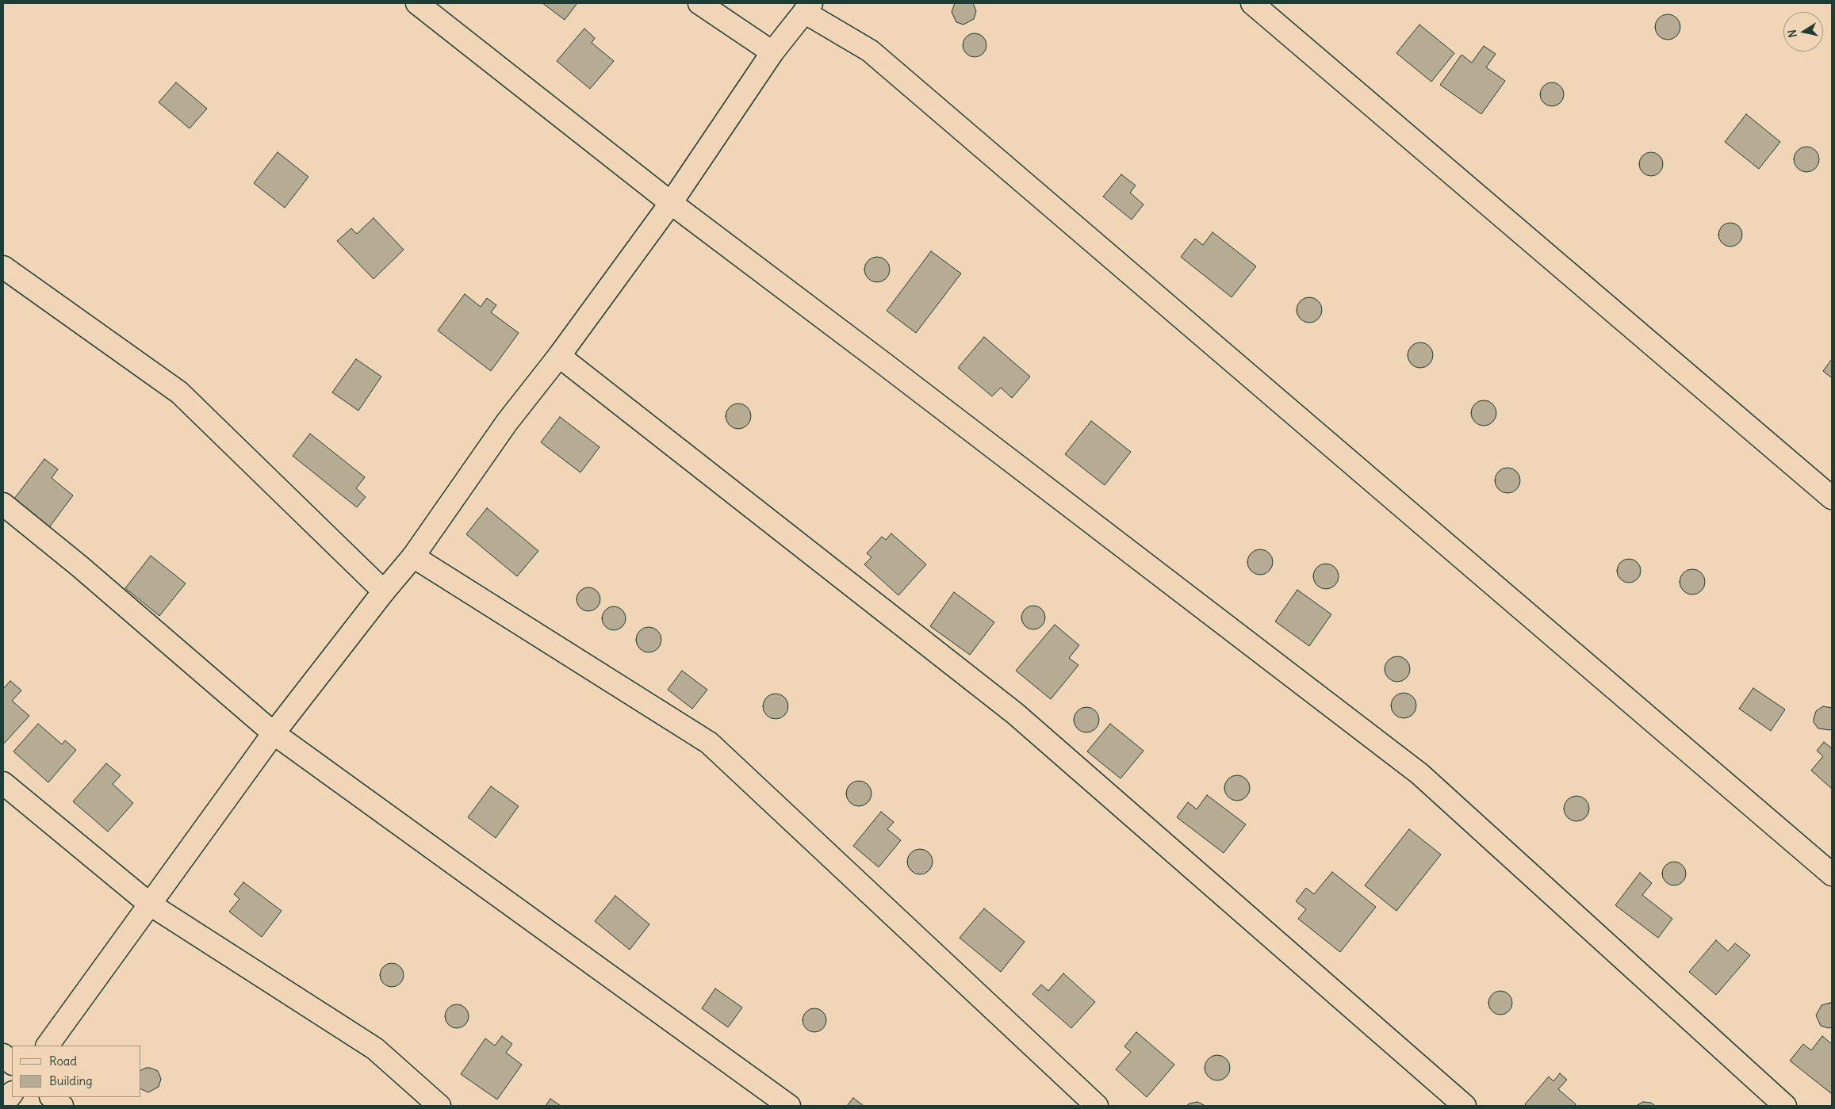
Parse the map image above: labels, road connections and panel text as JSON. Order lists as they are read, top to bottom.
{
  "legend": ["Road", "Building"],
  "north": "left"
}
